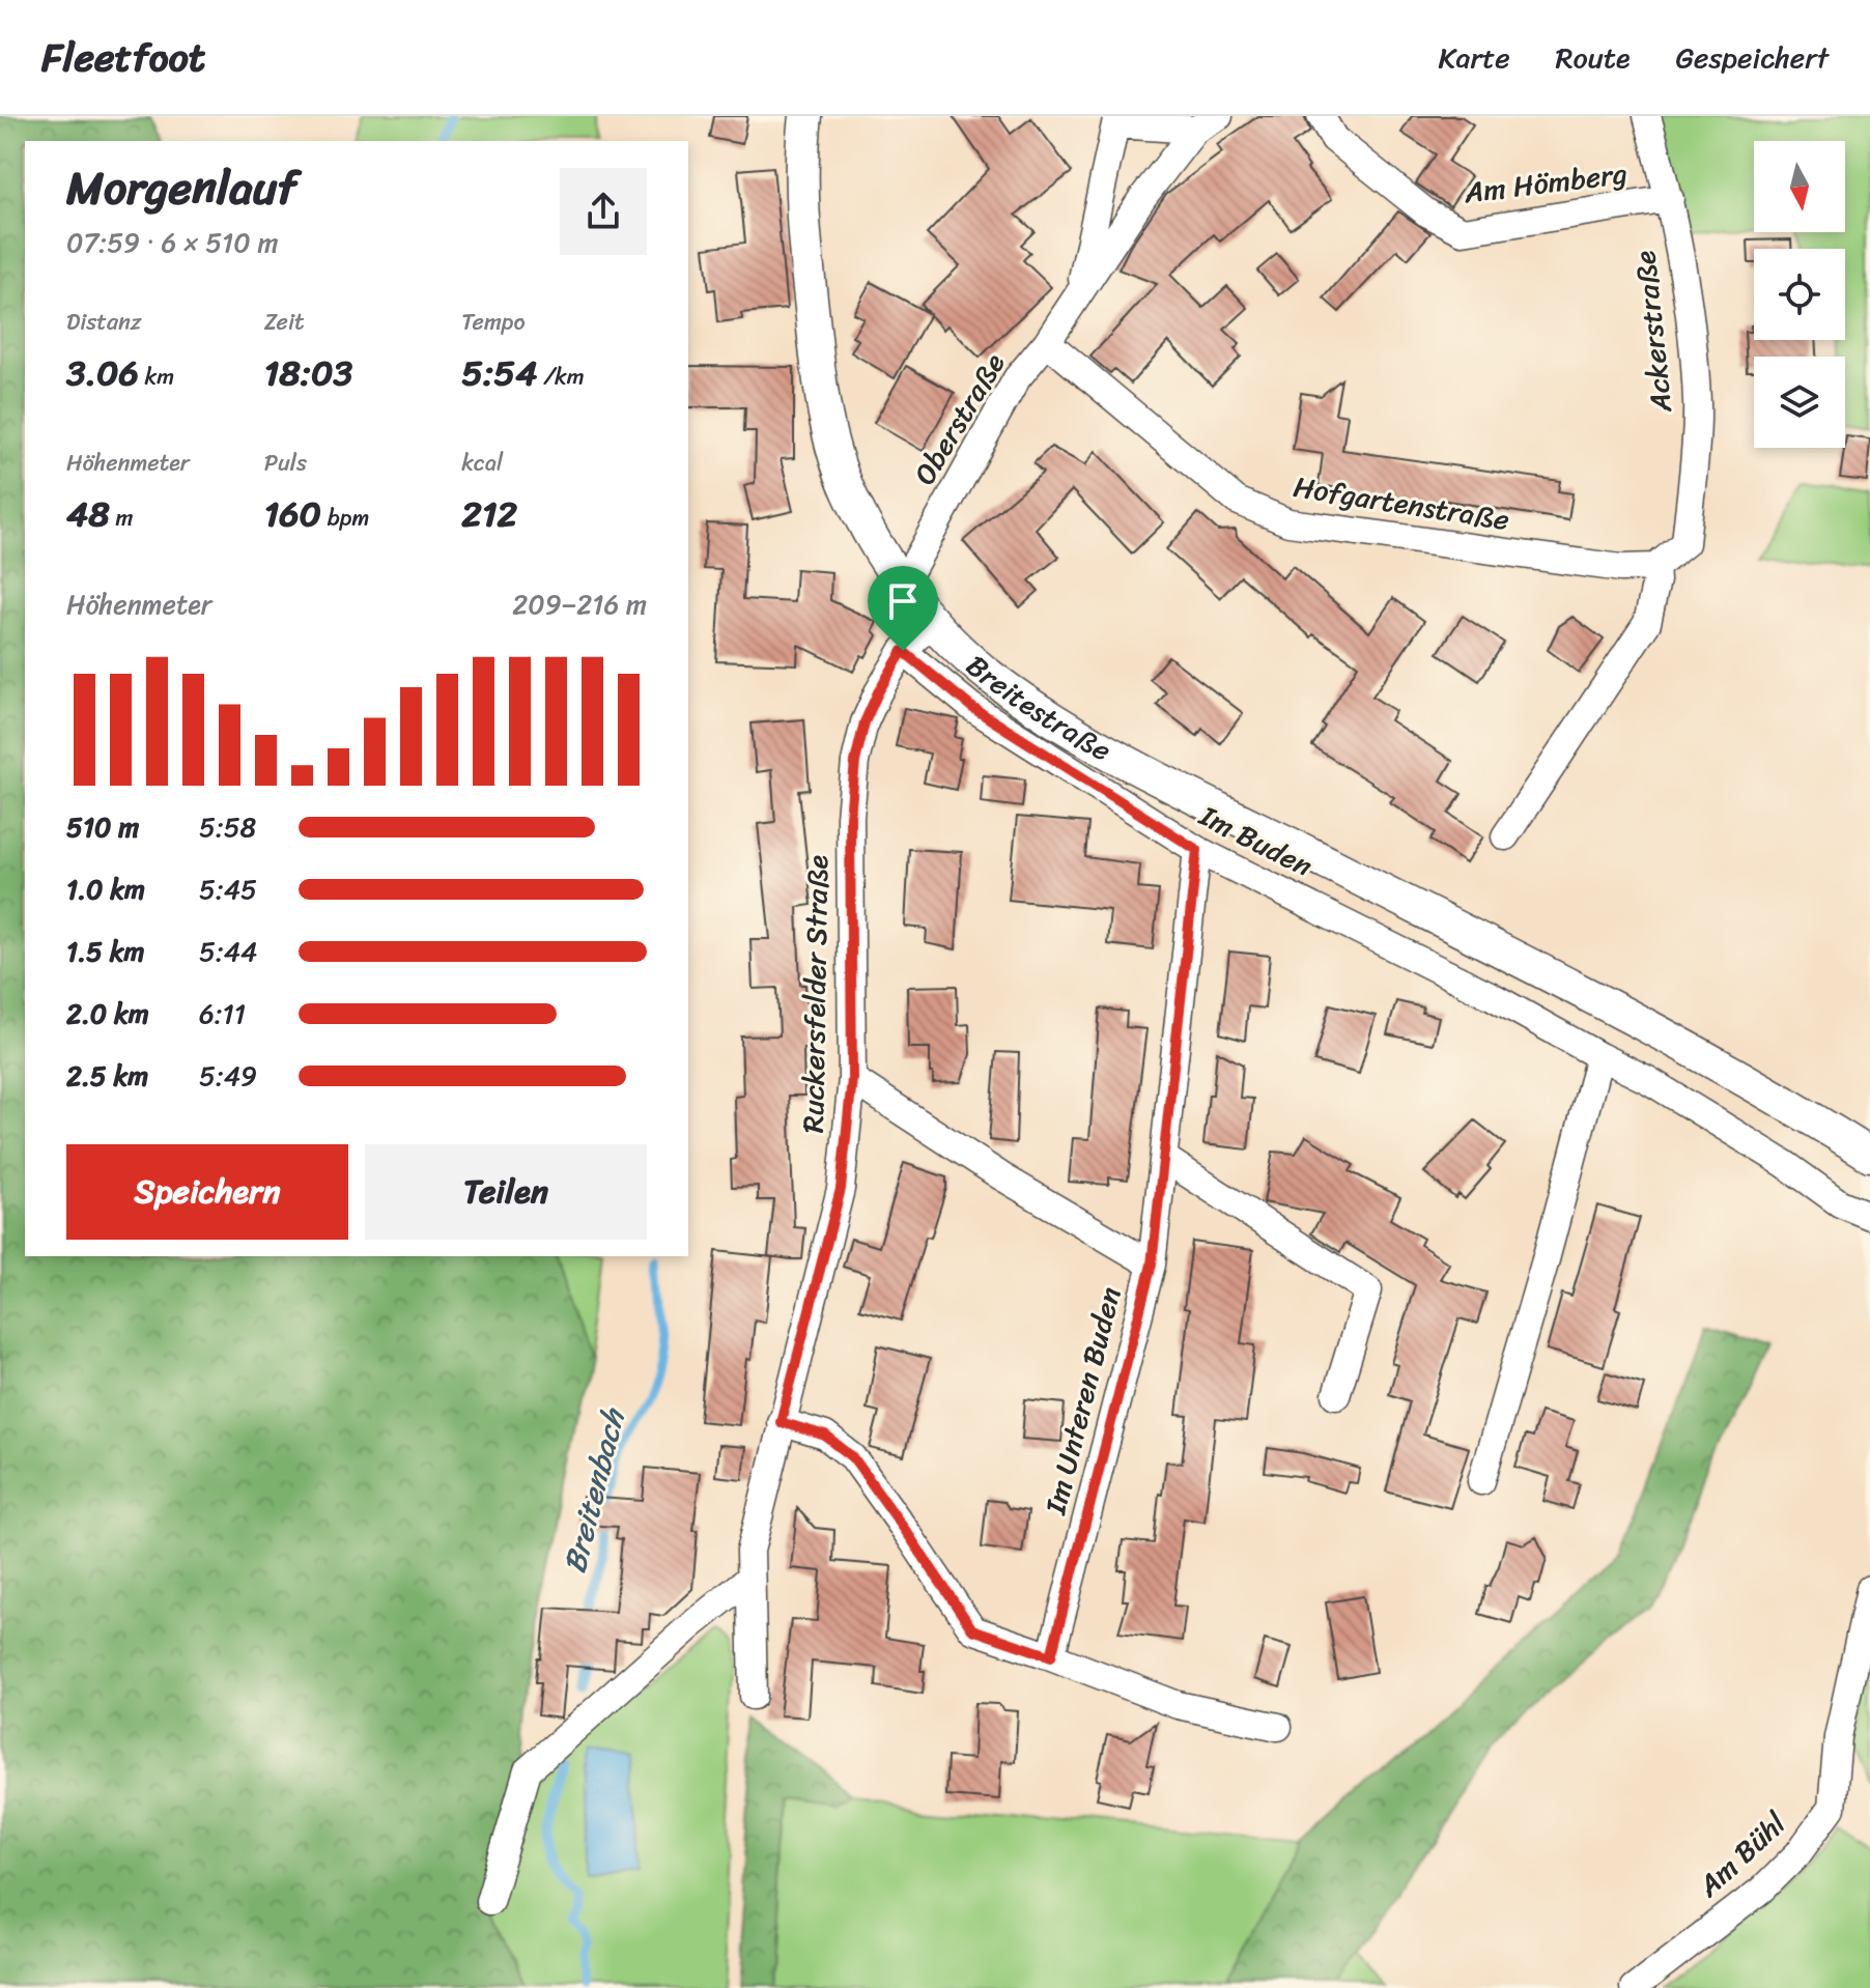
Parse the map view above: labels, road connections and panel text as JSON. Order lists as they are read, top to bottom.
{
  "streets": {
    "street": [
      "Am Hömberg",
      "Ackerstraße",
      "Oberstraße",
      "Hofgartenstraße",
      "Breitestraße",
      "Im Buden",
      "Ruckersfelder Straße",
      "Im Unteren Buden",
      "Am Bühl"
    ]
  },
  "crossings": [
    ["Am Hömberg", "Ackerstraße"],
    ["Ackerstraße", "Hofgartenstraße"],
    ["Oberstraße", "Hofgartenstraße"],
    ["Oberstraße", "Breitestraße"],
    ["Breitestraße", "Ruckersfelder Straße"],
    ["Im Buden", "Ruckersfelder Straße"],
    ["Im Buden", "Im Unteren Buden"]
  ],
  "water": ["Breitenbach"],
  "north": "bottom",
  "page": {
    "header": "Fleetfoot",
    "nav": ["Karte", "Route", "Gespeichert"],
    "heading": ["Morgenlauf", "07:59 · 6 × 510 m"],
    "stats": [
      ["Distanz", "3.06 km"],
      ["Zeit", "18:03"],
      ["Tempo", "5:54 /km"],
      ["Höhenmeter", "48 m"],
      ["Puls", "160 bpm"],
      ["kcal", "212"]
    ],
    "chart": ["Höhenmeter", "209–216 m"],
    "list": [
      {
        "name": "510 m",
        "note": "5:58"
      },
      {
        "name": "1.0 km",
        "note": "5:45"
      },
      {
        "name": "1.5 km",
        "note": "5:44"
      },
      {
        "name": "2.0 km",
        "note": "6:11"
      },
      {
        "name": "2.5 km",
        "note": "5:49"
      }
    ],
    "buttons": ["Speichern", "Teilen"]
  }
}
